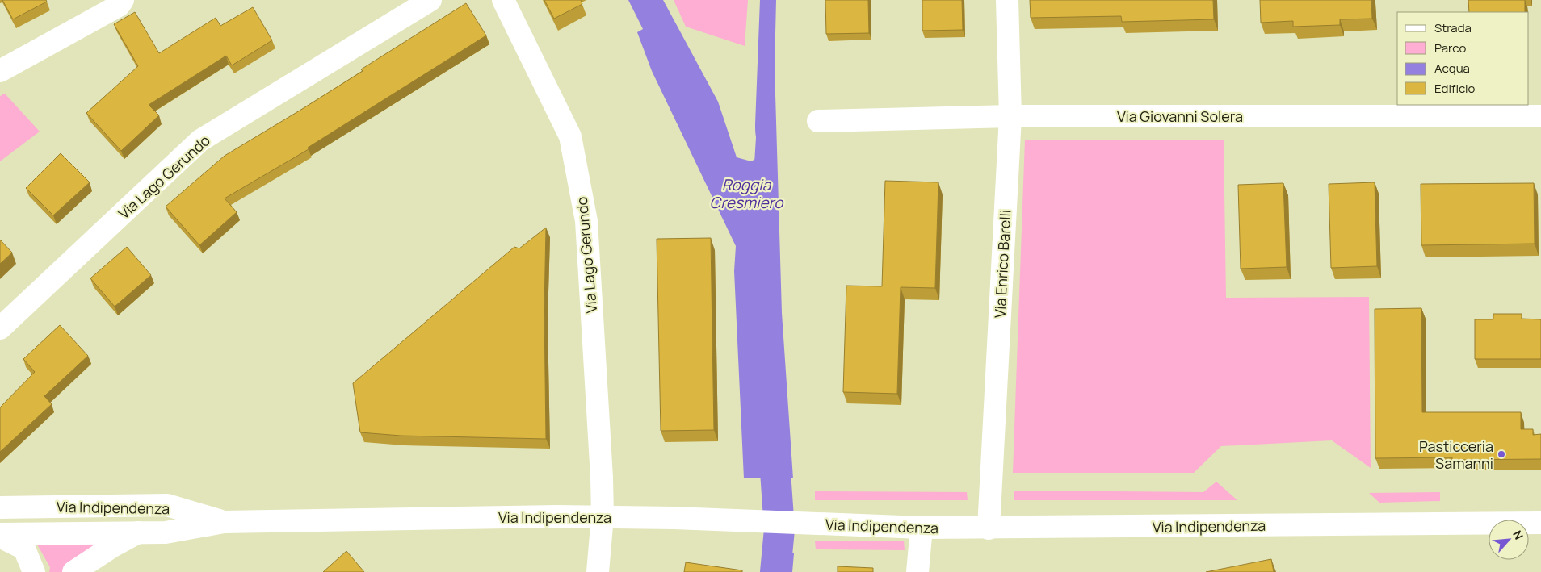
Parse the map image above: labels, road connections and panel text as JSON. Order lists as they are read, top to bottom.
{
  "streets": {
    "street": [
      "Via Giovanni Solera",
      "Via Lago Gerundo",
      "Via Enrico Barelli",
      "Via Indipendenza"
    ]
  },
  "crossings": [
    ["Via Giovanni Solera", "Via Enrico Barelli"],
    ["Via Lago Gerundo", "Via Indipendenza"],
    ["Via Enrico Barelli", "Via Indipendenza"]
  ],
  "water": ["Roggia Cresmiero"],
  "places": ["Pasticceria Samanni"],
  "legend": [
    "Strada",
    "Parco",
    "Acqua",
    "Edificio"
  ],
  "north": "top right"
}
